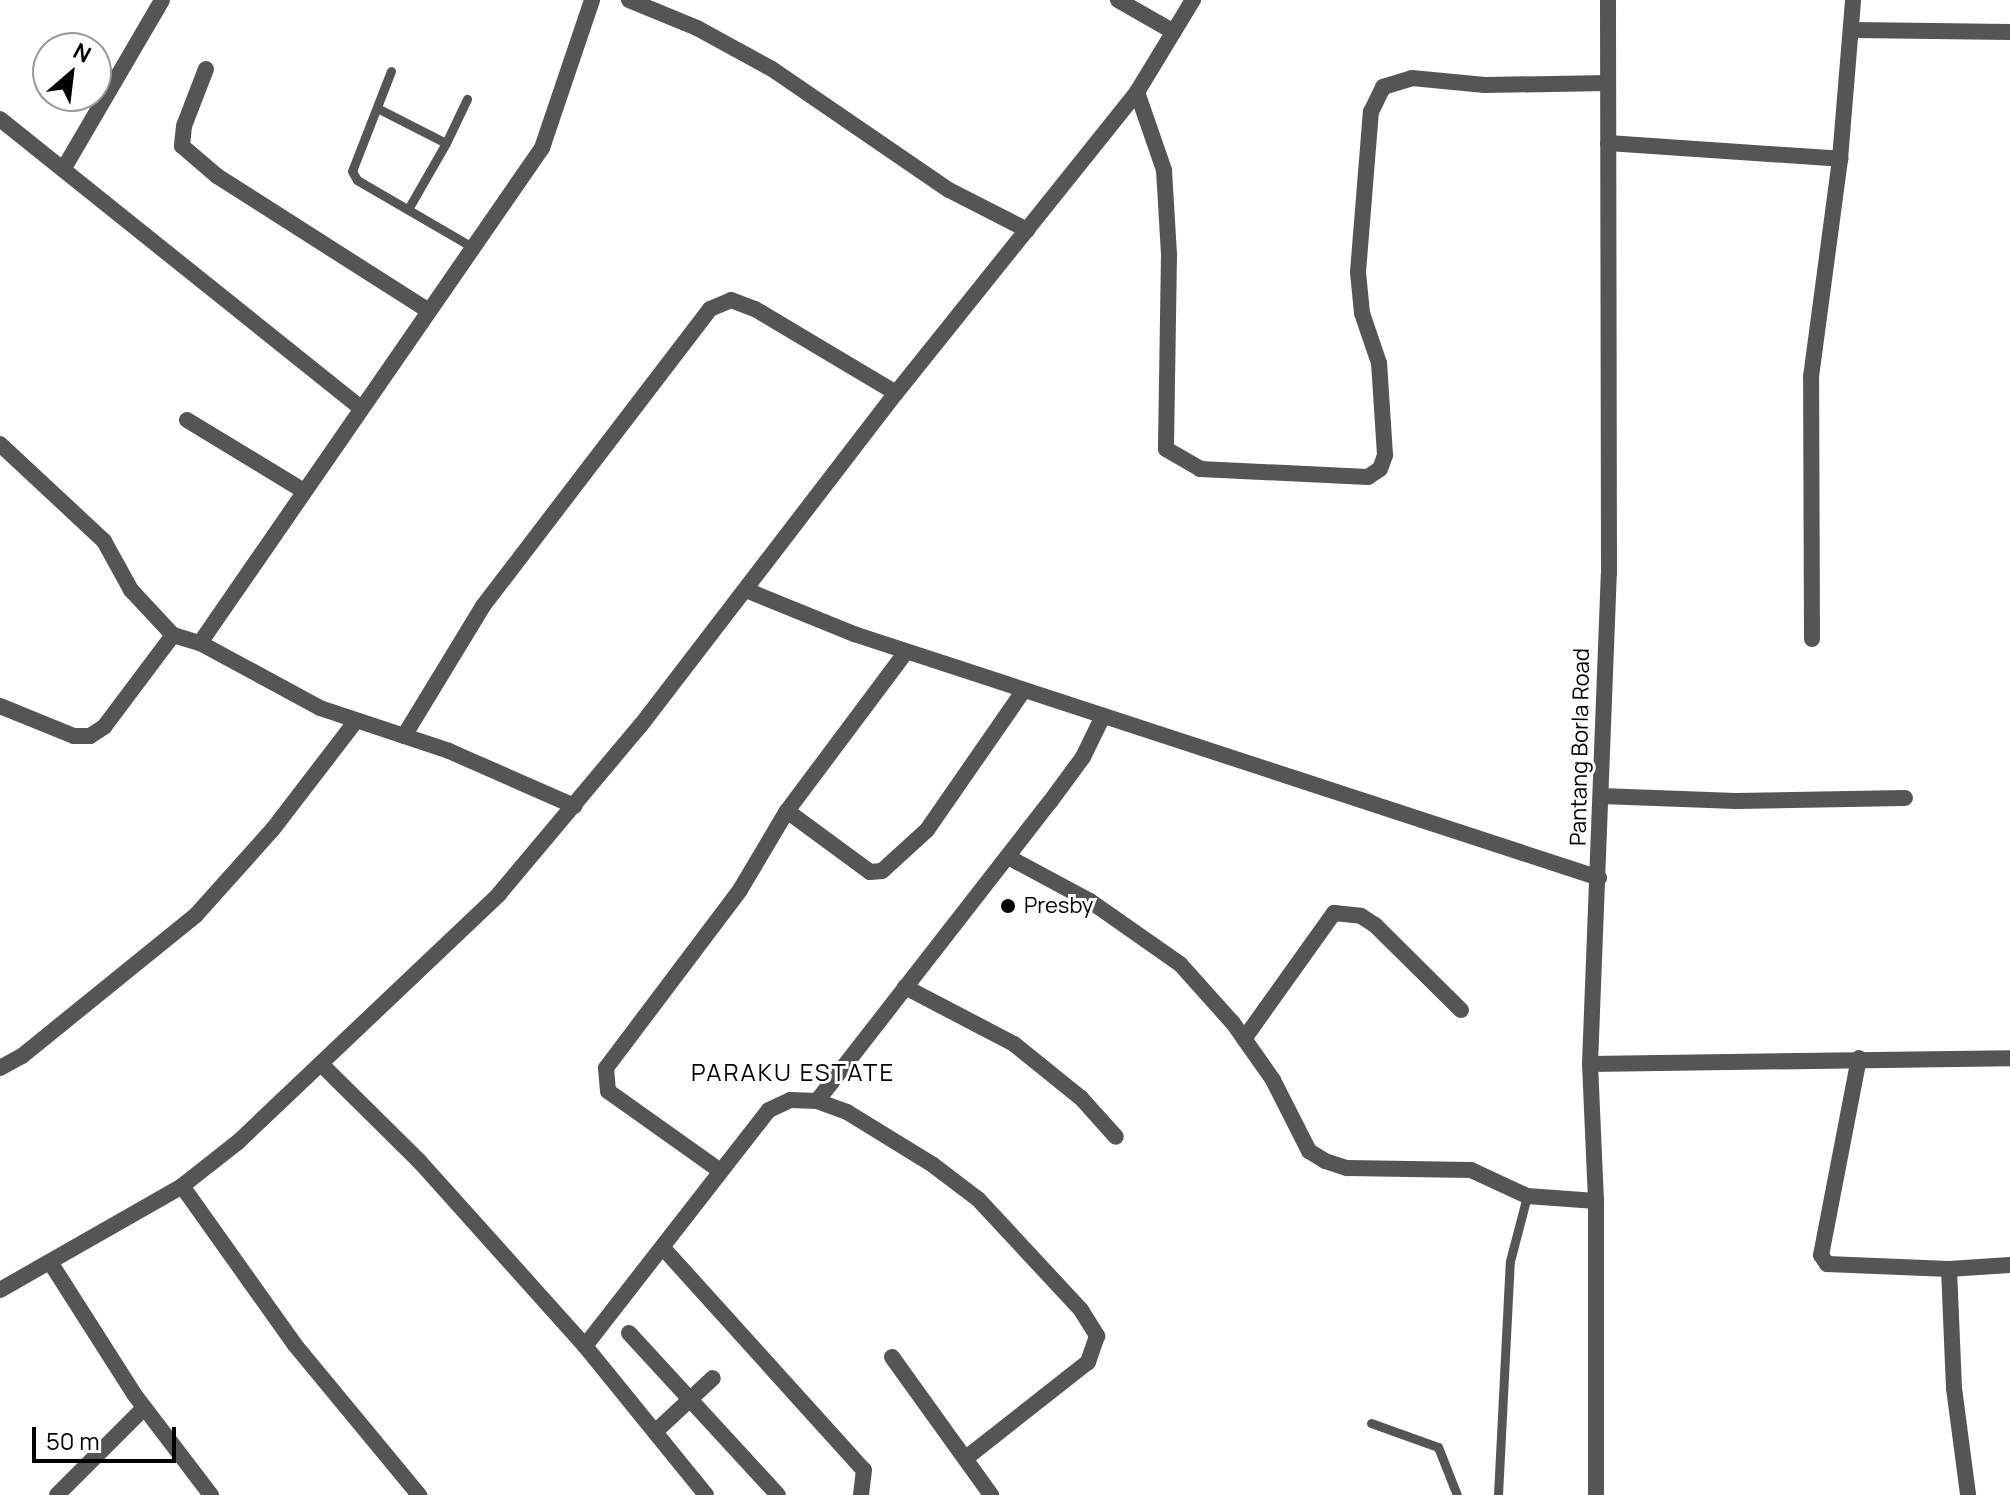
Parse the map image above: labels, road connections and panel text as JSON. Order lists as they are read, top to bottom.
{
  "streets": {
    "street": ["Pantang Borla Road"]
  },
  "districts": ["PARAKU ESTATE"],
  "places": ["Presby"],
  "scale_bar": "50 m",
  "north": "top right"
}
